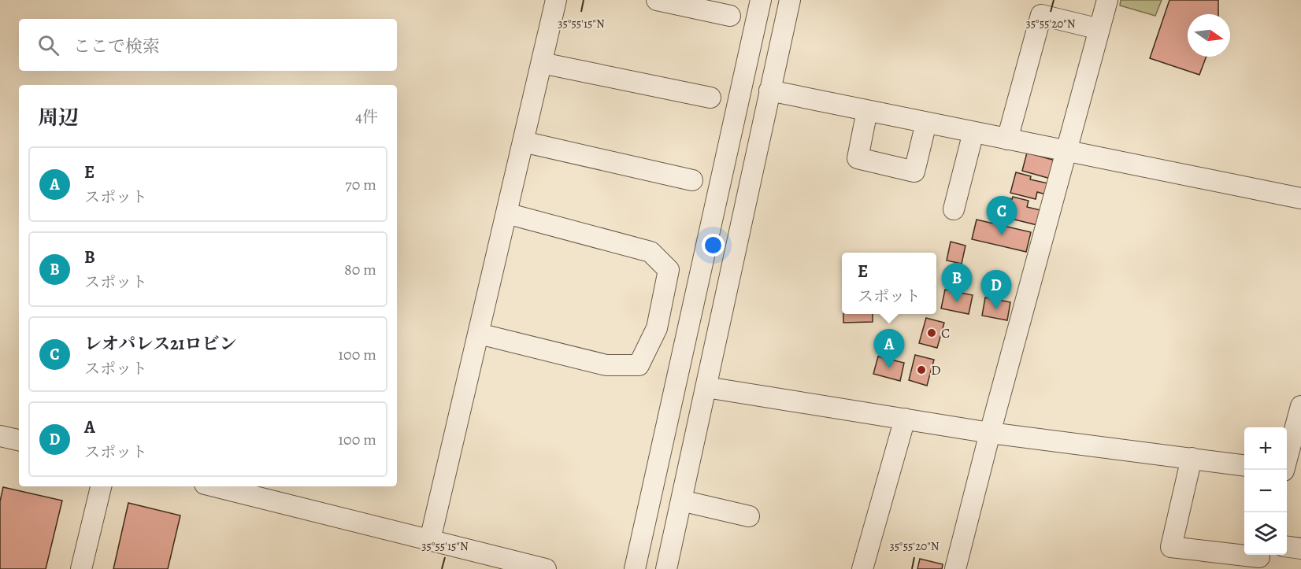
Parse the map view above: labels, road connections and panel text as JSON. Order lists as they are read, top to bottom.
{
  "places": ["C", "D"],
  "north": "right",
  "page": {
    "search": "ここで検索",
    "heading": ["周辺", "4件"],
    "list": [
      {
        "mark": "A",
        "name": "E",
        "note": "スポット",
        "value": "70 m"
      },
      {
        "mark": "B",
        "name": "B",
        "note": "スポット",
        "value": "80 m"
      },
      {
        "mark": "C",
        "name": "レオパレス21ロビン",
        "note": "スポット",
        "value": "100 m"
      },
      {
        "mark": "D",
        "name": "A",
        "note": "スポット",
        "value": "100 m"
      }
    ],
    "pins": [
      "C",
      "B",
      "D",
      "A"
    ],
    "popup": ["E", "スポット"],
    "map_buttons": ["+", "−"]
  },
  "coordinates": ["35°55'15\"N", "35°55'20\"N"]
}
